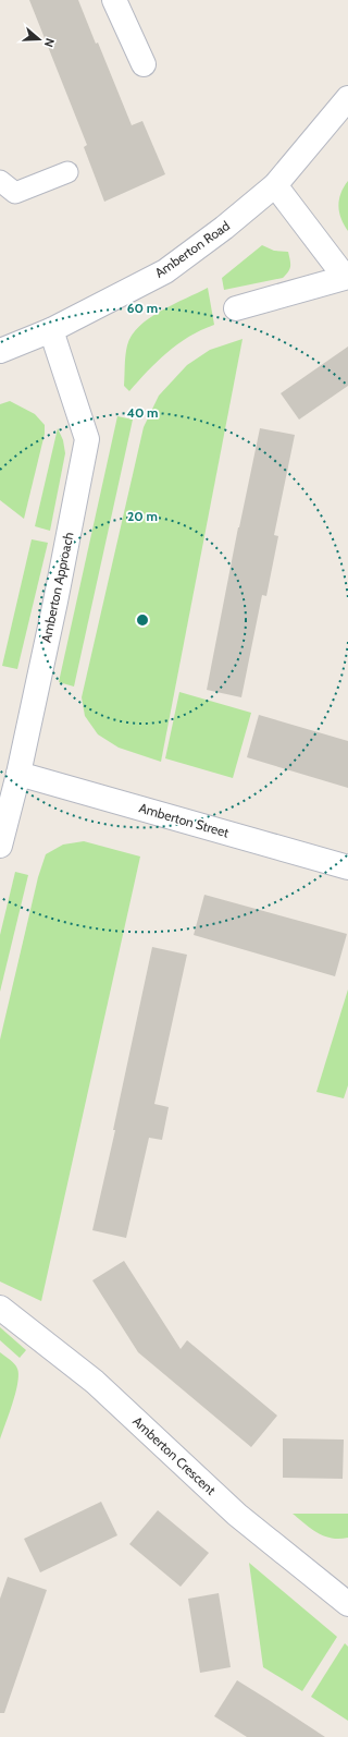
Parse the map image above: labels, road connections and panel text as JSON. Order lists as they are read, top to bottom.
{
  "streets": {
    "street": [
      "Amberton Road",
      "Amberton Approach",
      "Amberton Street",
      "Amberton Crescent"
    ]
  },
  "crossings": [
    ["Amberton Road", "Amberton Approach"],
    ["Amberton Approach", "Amberton Street"]
  ],
  "north": "right",
  "rings": ["60 m", "40 m", "20 m"]
}
